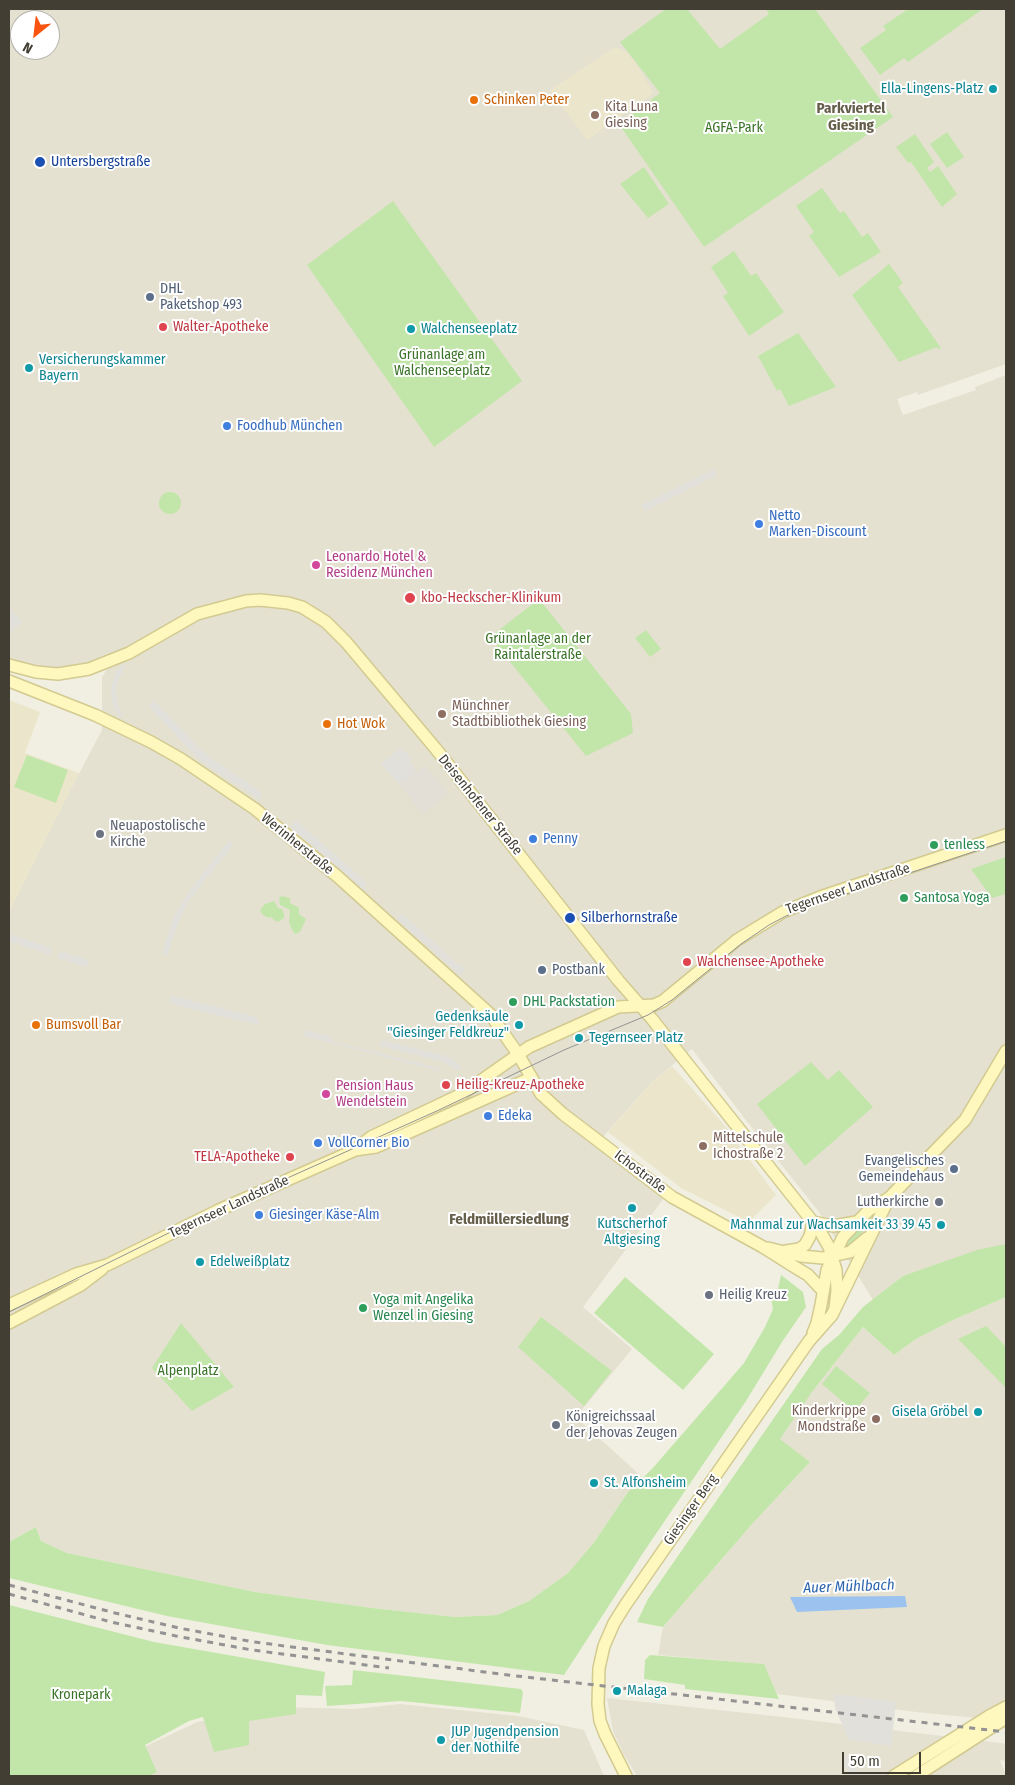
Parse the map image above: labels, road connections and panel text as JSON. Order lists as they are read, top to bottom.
{
  "streets": {
    "main road": [
      "Deisenhofener Straße",
      "Werinherstraße",
      "Tegernseer Landstraße",
      "Ichostraße",
      "Giesinger Berg"
    ]
  },
  "crossings": [
    ["Deisenhofener Straße", "Tegernseer Landstraße"],
    ["Werinherstraße", "Tegernseer Landstraße"],
    ["Werinherstraße", "Ichostraße"],
    ["Tegernseer Landstraße", "Ichostraße"],
    ["Ichostraße", "Giesinger Berg"]
  ],
  "districts": ["Parkviertel Giesing", "Feldmüllersiedlung"],
  "water": ["Auer Mühlbach"],
  "parks": [
    "AGFA-Park",
    "Grünanlage am Walchenseeplatz",
    "Grünanlage an der Raintalerstraße",
    "Alpenplatz",
    "Kronepark"
  ],
  "places": [
    "Ella-Lingens-Platz",
    "Schinken Peter",
    "Kita Luna Giesing",
    "Untersbergstraße",
    "DHL Paketshop 493",
    "Walter-Apotheke",
    "Walchenseeplatz",
    "Versicherungskammer Bayern",
    "Foodhub München",
    "Netto Marken-Discount",
    "Leonardo Hotel & Residenz München",
    "kbo-Heckscher-Klinikum",
    "Münchner Stadtbibliothek Giesing",
    "Hot Wok",
    "Neuapostolische Kirche",
    "Penny",
    "tenless",
    "Santosa Yoga",
    "Silberhornstraße",
    "Walchensee-Apotheke",
    "Postbank",
    "DHL Packstation",
    "Bumsvoll Bar",
    "Gedenksäule \"Giesinger Feldkreuz\"",
    "Tegernseer Platz",
    "Heilig-Kreuz-Apotheke",
    "Pension Haus Wendelstein",
    "Edeka",
    "VollCorner Bio",
    "Mittelschule Ichostraße 2",
    "TELA-Apotheke",
    "Evangelisches Gemeindehaus",
    "Lutherkirche",
    "Kutscherhof Altgiesing",
    "Giesinger Käse-Alm",
    "Mahnmal zur Wachsamkeit 33 39 45",
    "Edelweißplatz",
    "Heilig Kreuz",
    "Yoga mit Angelika Wenzel in Giesing",
    "Gisela Gröbel",
    "Kinderkrippe Mondstraße",
    "Königreichssaal der Jehovas Zeugen",
    "St. Alfonsheim",
    "Malaga",
    "JUP Jugendpension der Nothilfe"
  ],
  "scale_bar": "50 m",
  "north": "bottom left"
}
